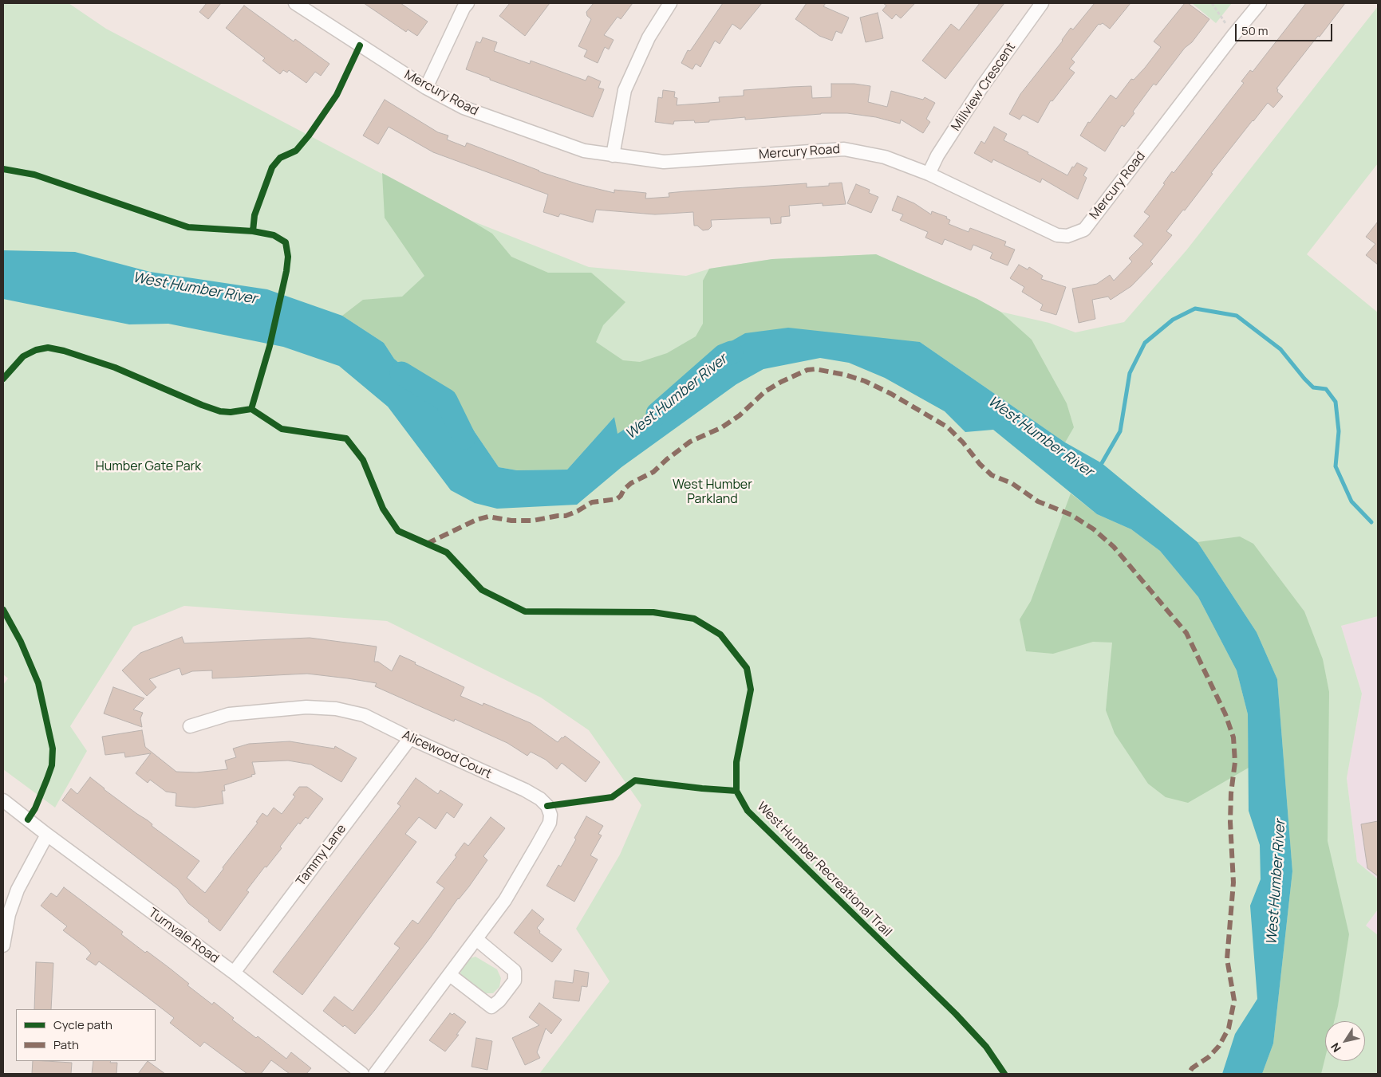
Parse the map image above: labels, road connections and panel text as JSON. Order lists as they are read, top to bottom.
{
  "streets": {
    "street": [
      "Millview Crescent",
      "Mercury Road",
      "Alicewood Court",
      "Tammy Lane",
      "Turnvale Road"
    ],
    "cycle path": ["West Humber Recreational Trail"]
  },
  "crossings": [
    ["Millview Crescent", "Mercury Road"],
    ["Alicewood Court", "Tammy Lane"],
    ["Tammy Lane", "Turnvale Road"]
  ],
  "water": ["West Humber River"],
  "parks": ["Humber Gate Park", "West Humber Parkland"],
  "legend": ["Cycle path", "Path"],
  "scale_bar": "50 m",
  "north": "bottom left"
}
